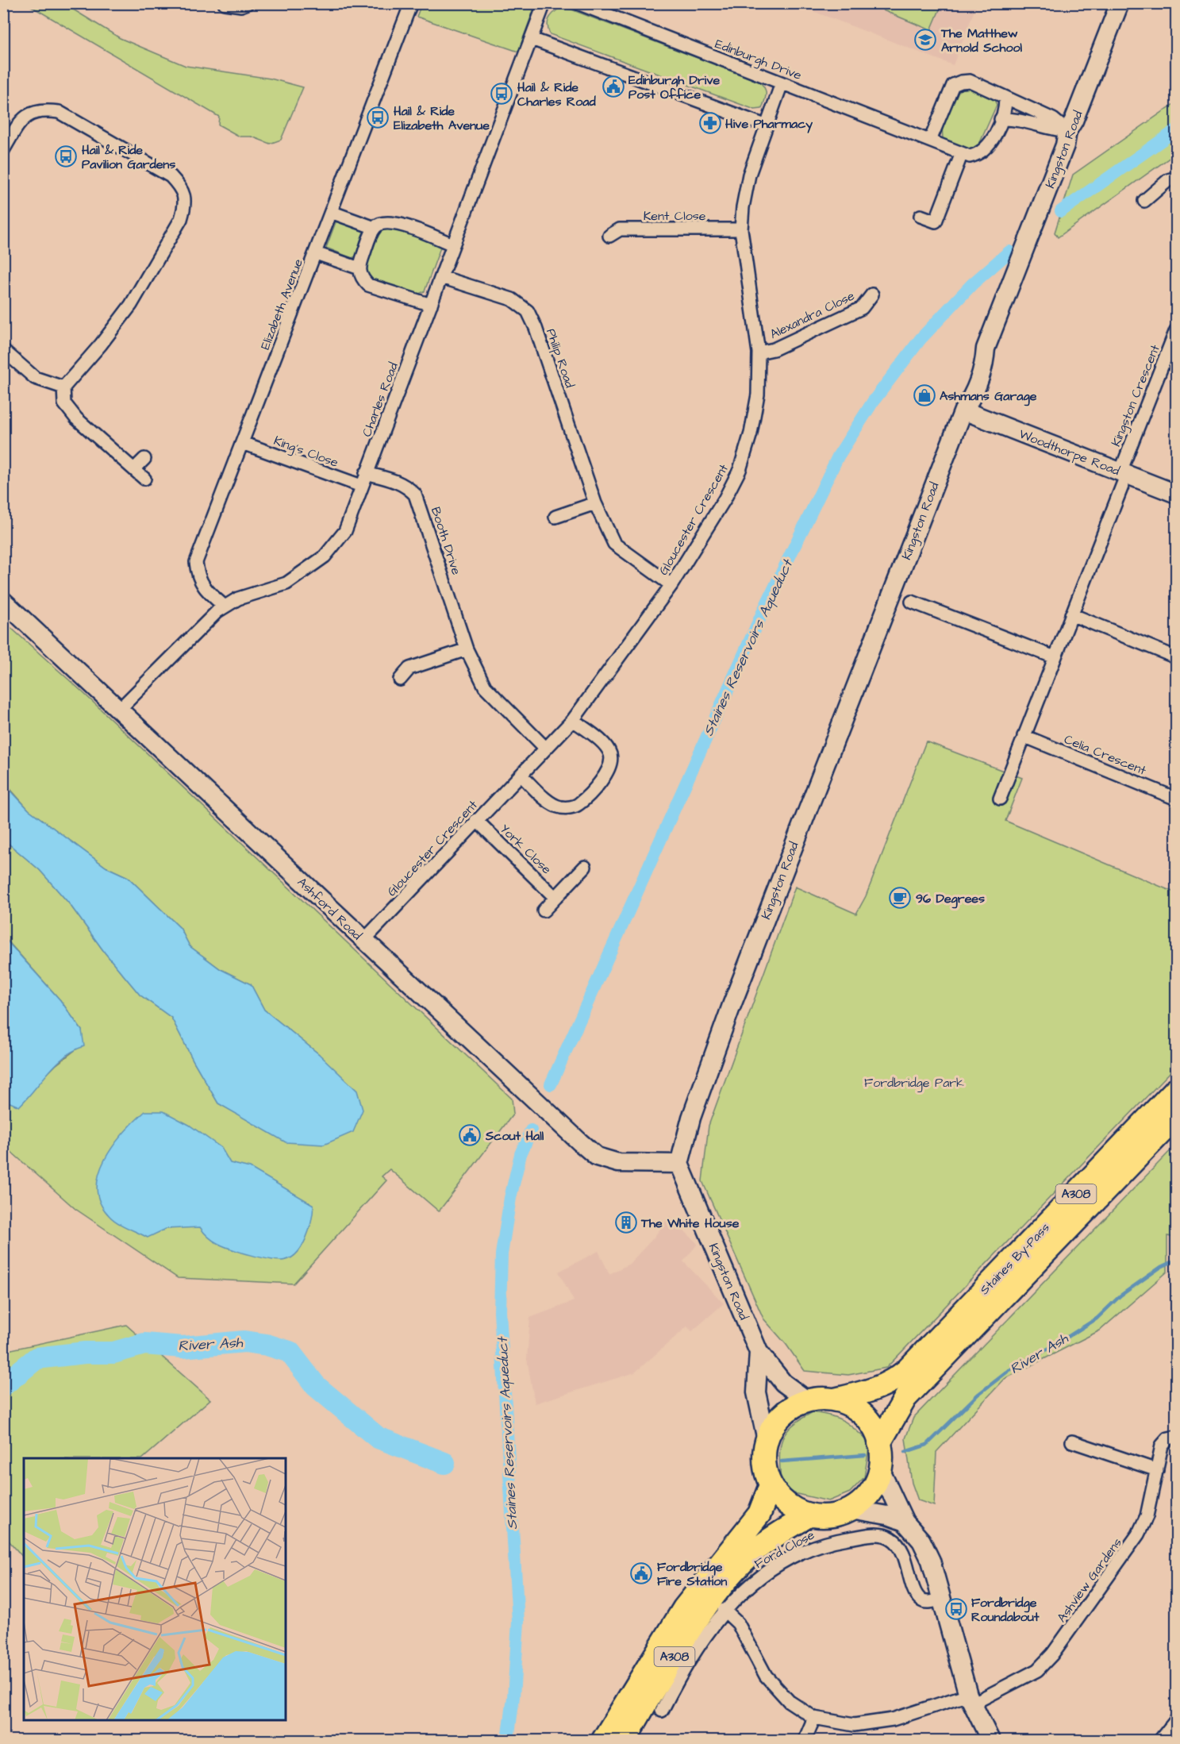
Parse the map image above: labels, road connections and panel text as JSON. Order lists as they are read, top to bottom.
{
  "streets": {
    "highway": ["A308", "Staines By-Pass"],
    "main road": ["Kingston Road", "Woodthorpe Road", "Ashford Road"],
    "street": [
      "Edinburgh Drive",
      "Kent Close",
      "Elizabeth Avenue",
      "Alexandra Close",
      "Philip Road",
      "Kingston Crescent",
      "Charles Road",
      "King's Close",
      "Gloucester Crescent",
      "Booth Drive",
      "Celia Crescent",
      "York Close",
      "Ford Close",
      "Ashview Gardens"
    ]
  },
  "crossings": [
    ["Edinburgh Drive", "Gloucester Crescent"],
    ["Kingston Road", "Woodthorpe Road"],
    ["Kingston Road", "Ashford Road"],
    ["Kingston Road", "A308"],
    ["Kingston Road", "Staines By-Pass"],
    ["Kent Close", "Gloucester Crescent"],
    ["Elizabeth Avenue", "Charles Road"],
    ["Elizabeth Avenue", "King's Close"],
    ["Alexandra Close", "Gloucester Crescent"],
    ["Philip Road", "Charles Road"],
    ["Philip Road", "Gloucester Crescent"],
    ["Kingston Crescent", "Woodthorpe Road"],
    ["Charles Road", "King's Close"],
    ["Charles Road", "Booth Drive"],
    ["Charles Road", "Ashford Road"],
    ["Gloucester Crescent", "Booth Drive"],
    ["Gloucester Crescent", "York Close"],
    ["Gloucester Crescent", "Ashford Road"],
    ["A308", "Staines By-Pass"]
  ],
  "water": ["Staines Reservoirs Aqueduct", "River Ash"],
  "parks": ["Fordbridge Park"],
  "places": {
    "school or university": ["The Matthew Arnold School"],
    "public building": ["Edinburgh Drive Post Office", "Scout Hall", "Fordbridge Fire Station"],
    "bus stop": [
      "Hail & Ride Charles Road",
      "Hail & Ride Elizabeth Avenue",
      "Hail & Ride Pavilion Gardens",
      "Fordbridge Roundabout"
    ],
    "pharmacy": ["Hive Pharmacy"],
    "shop": ["Ashmans Garage"],
    "cafe": ["96 Degrees"],
    "building": ["The White House"]
  }
}
